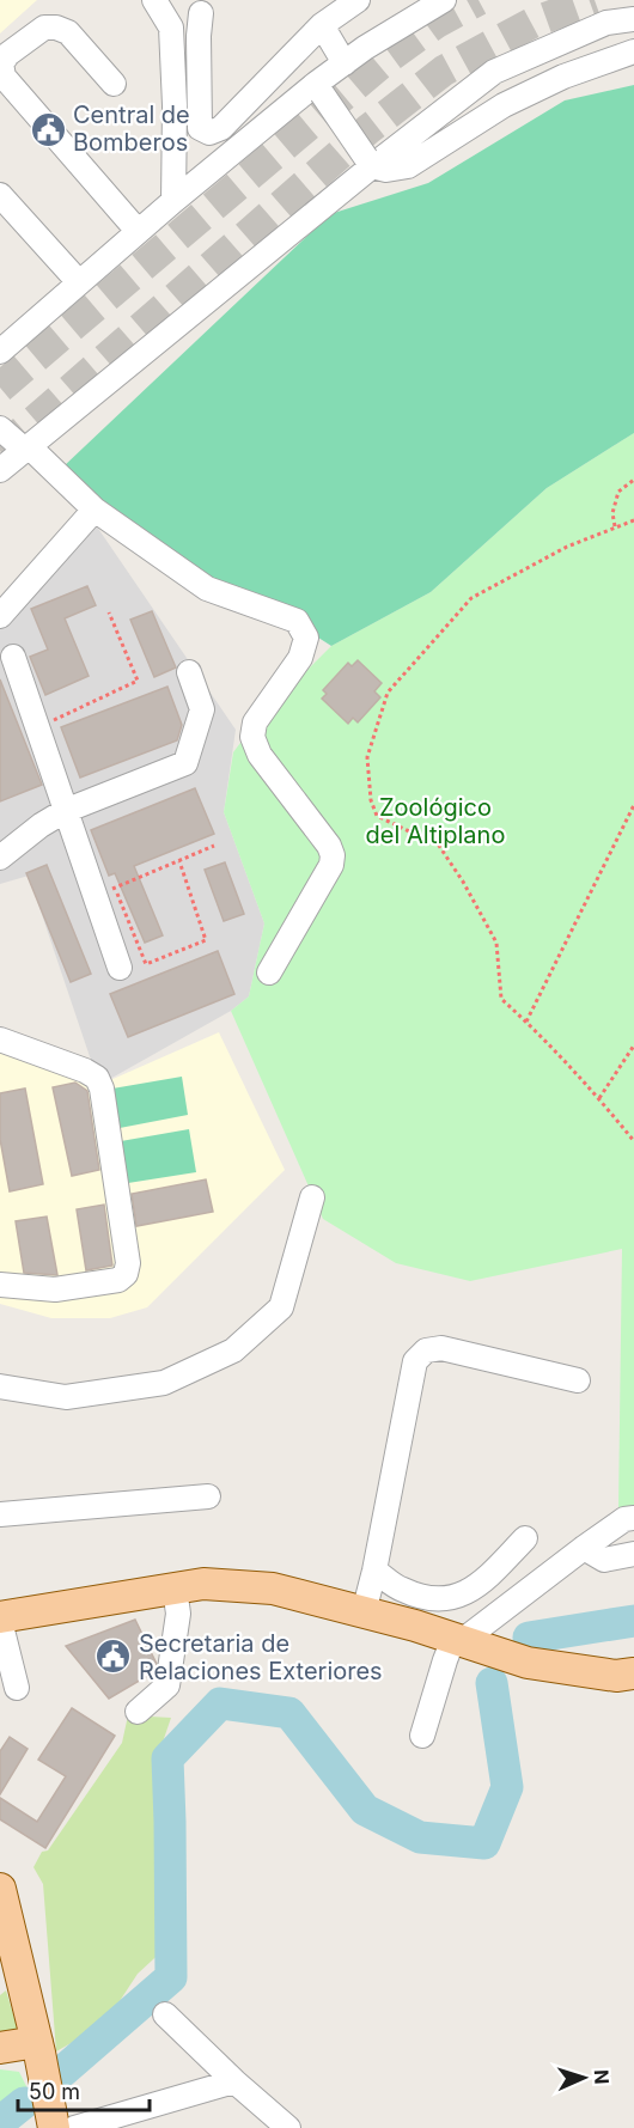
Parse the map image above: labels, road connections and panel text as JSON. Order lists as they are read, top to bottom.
{
  "parks": ["Zoológico del Altiplano"],
  "places": {
    "public building": ["Central de Bomberos", "Secretaria de Relaciones Exteriores"]
  },
  "scale_bar": "50 m",
  "north": "right"
}
